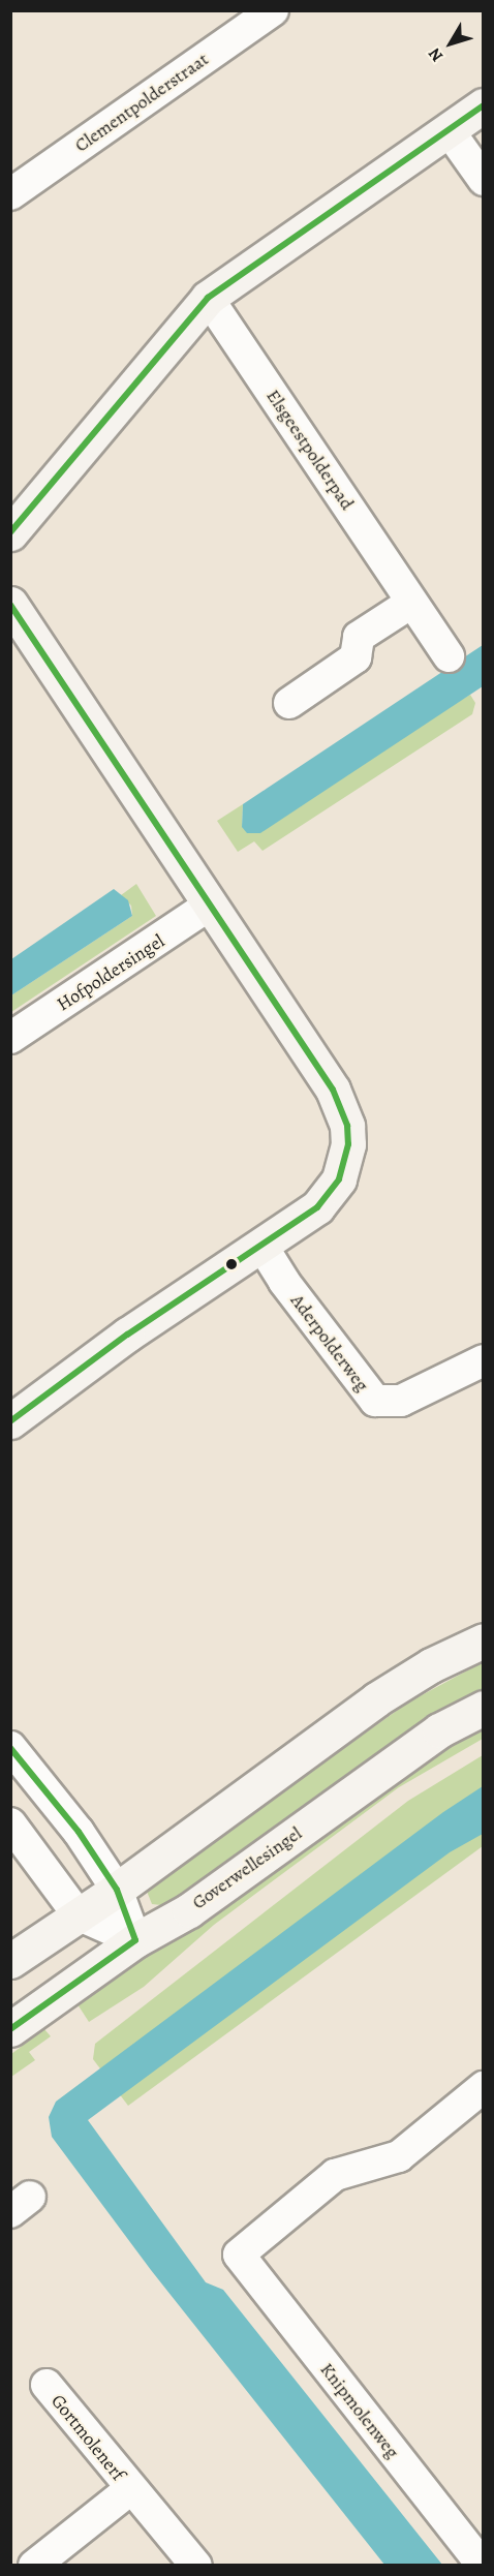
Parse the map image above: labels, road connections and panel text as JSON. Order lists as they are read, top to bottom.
{
  "streets": {
    "street": [
      "Clementpolderstraat",
      "Elsgeestpolderpad",
      "Hofpoldersingel",
      "Aderpolderweg",
      "Goverwellesingel",
      "Knipmolenweg",
      "Gortmolenerf"
    ]
  },
  "north": "bottom left"
}
